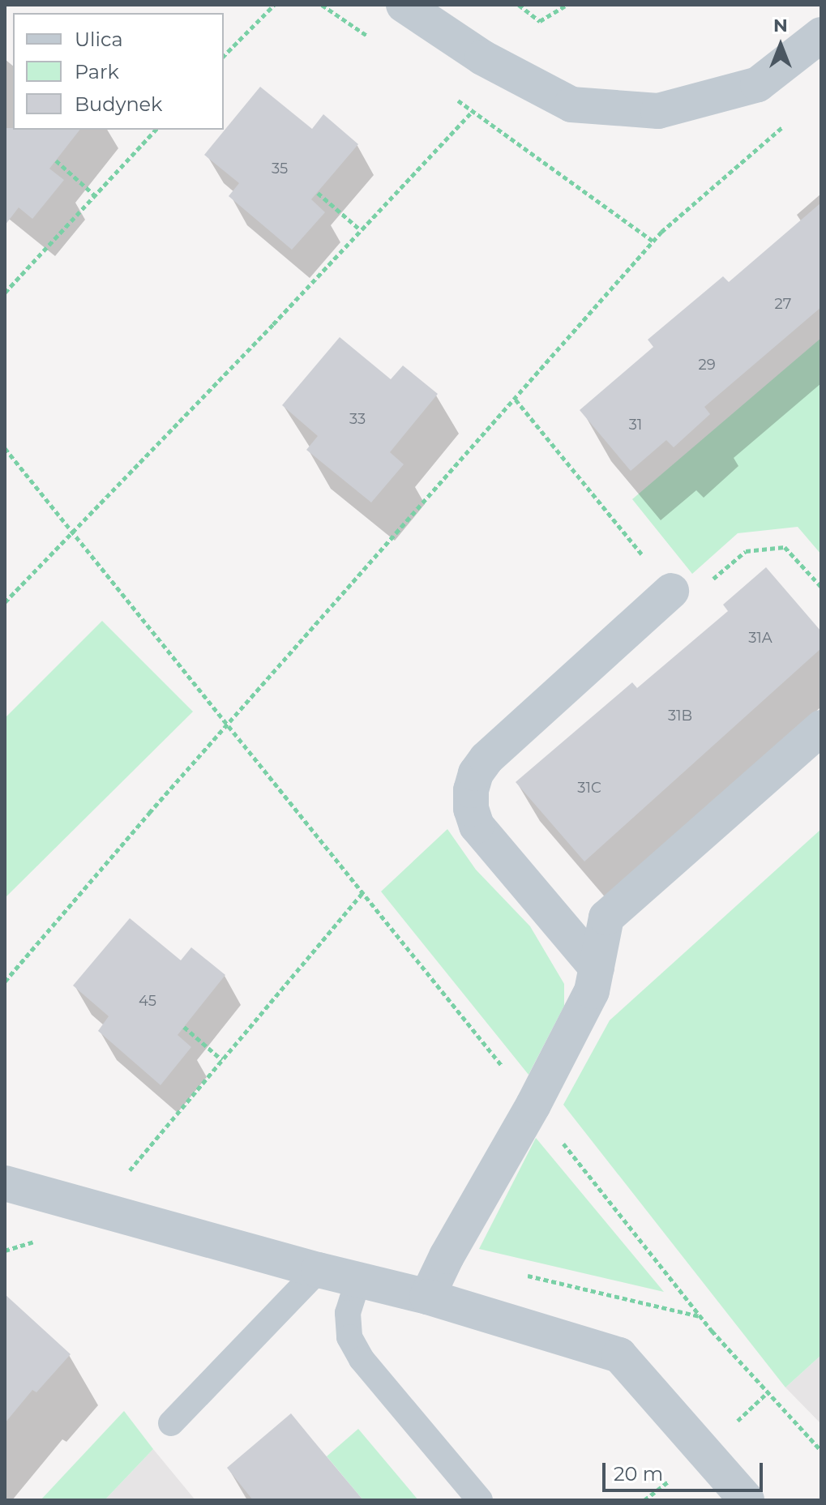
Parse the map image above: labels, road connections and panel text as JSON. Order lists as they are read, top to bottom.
{
  "house_numbers": [
    "35",
    "27",
    "29",
    "33",
    "31",
    "31A",
    "31B",
    "31C",
    "45"
  ],
  "legend": ["Ulica", "Park", "Budynek"],
  "scale_bar": "20 m",
  "north": "top"
}
